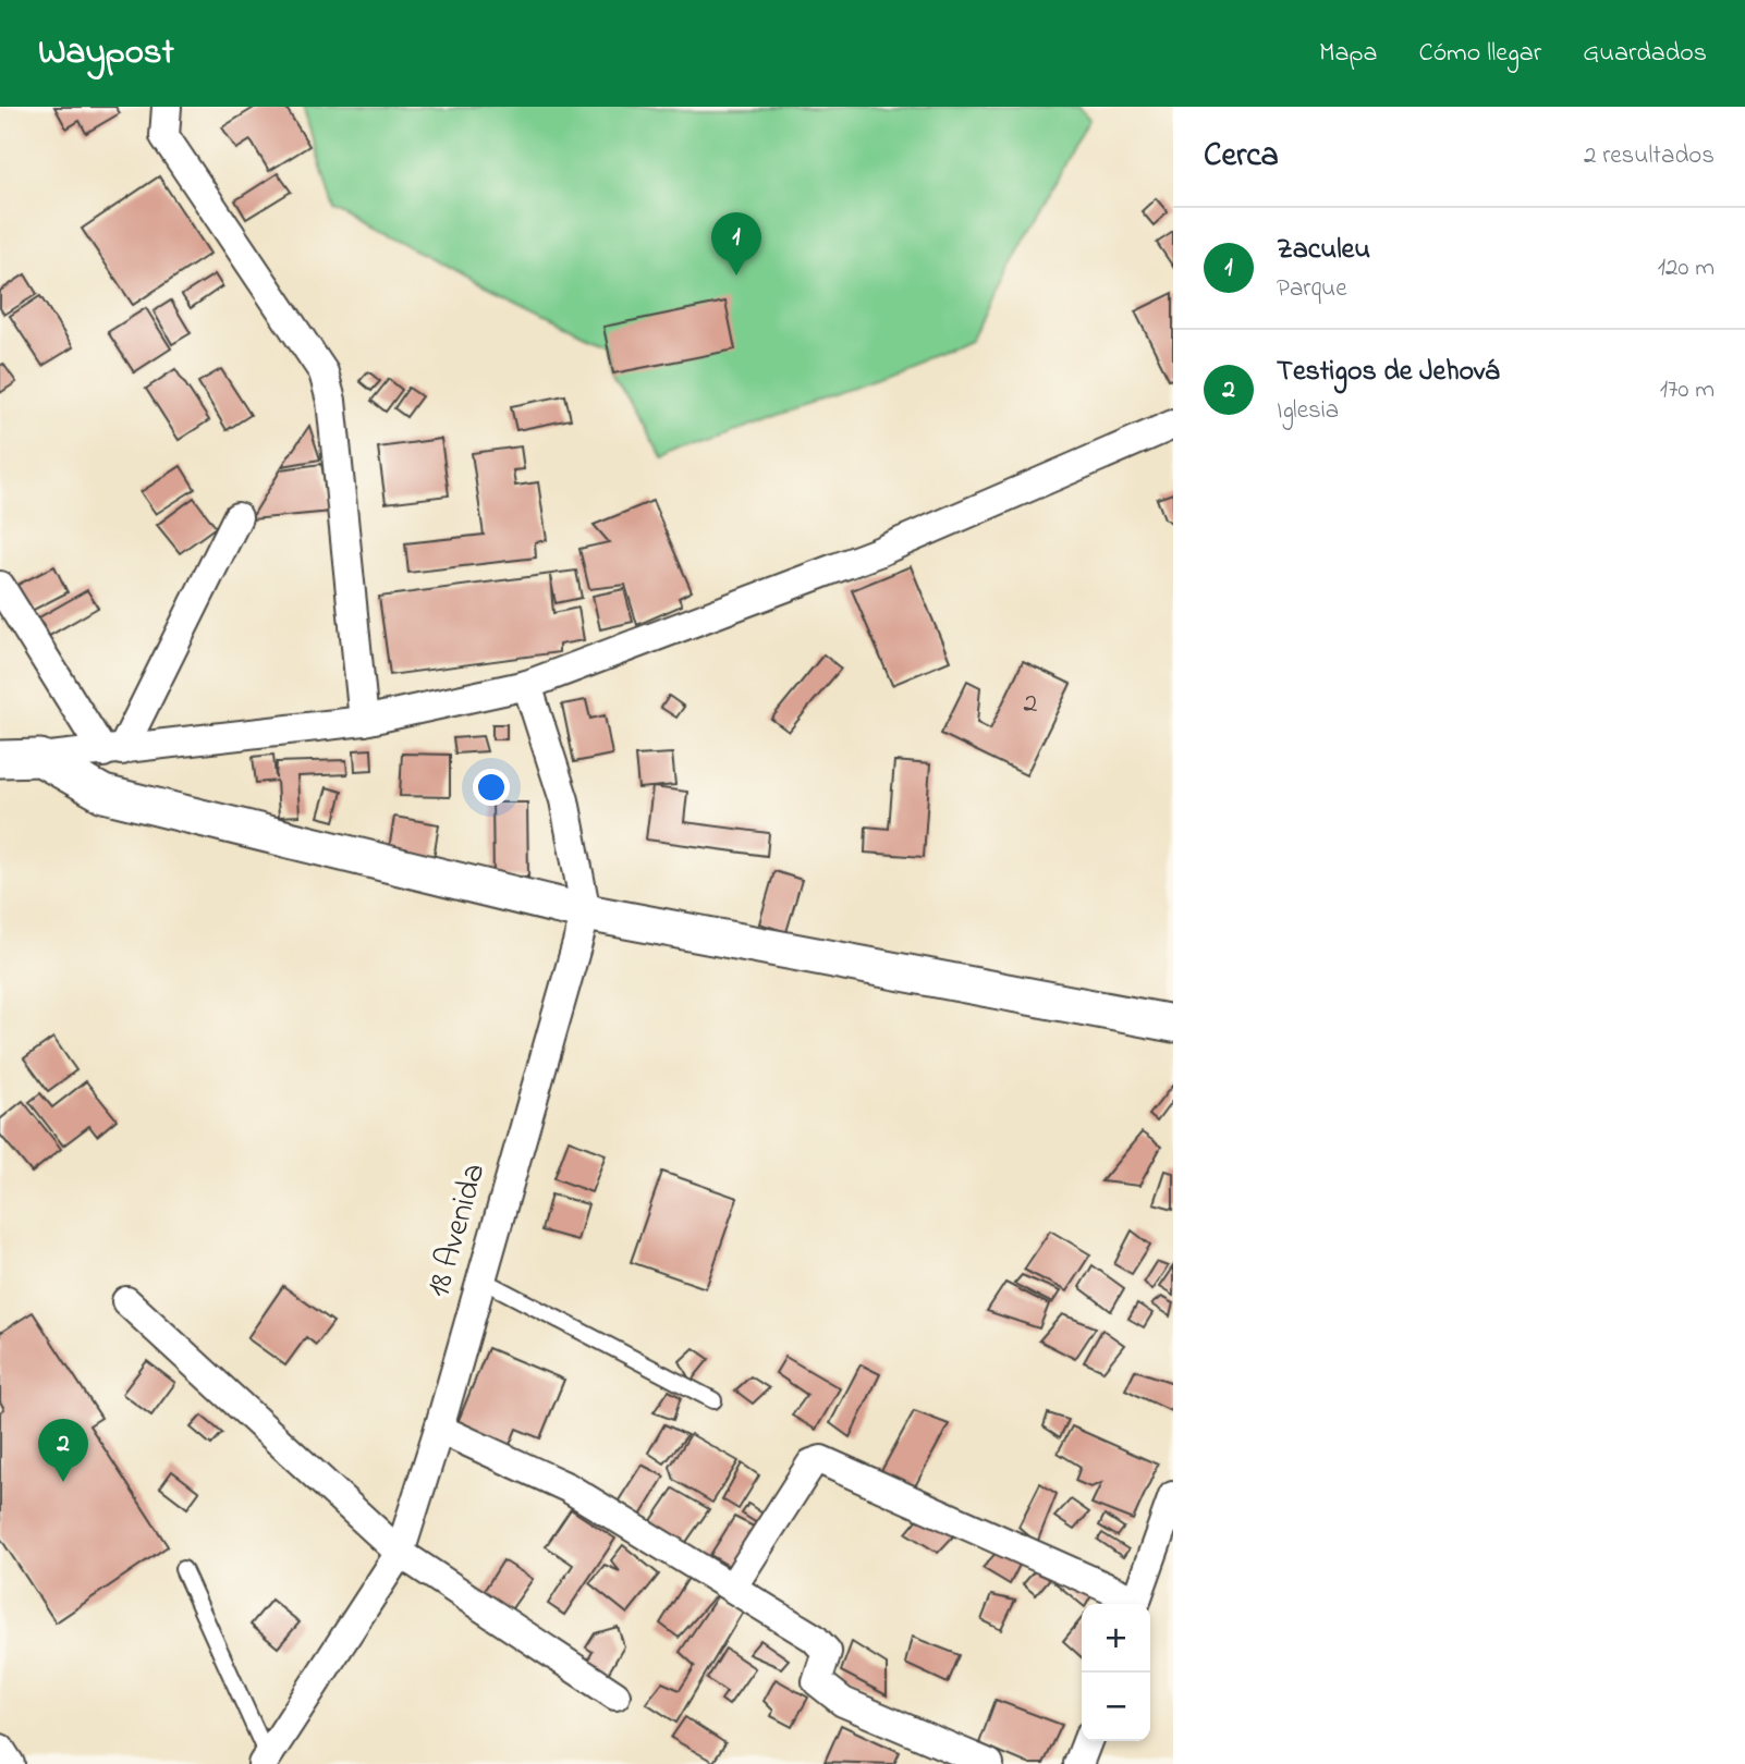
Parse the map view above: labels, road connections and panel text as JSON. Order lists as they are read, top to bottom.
{
  "streets": {
    "street": ["18 Avenida"]
  },
  "house_numbers": ["2"],
  "page": {
    "header": "Waypost",
    "nav": ["Mapa", "Cómo llegar", "Guardados"],
    "heading": ["Cerca", "2 resultados"],
    "list": [
      {
        "mark": "1",
        "name": "Zaculeu",
        "note": "Parque",
        "value": "120 m"
      },
      {
        "mark": "2",
        "name": "Testigos de Jehová",
        "note": "Iglesia",
        "value": "170 m"
      }
    ],
    "pins": ["1", "2"],
    "map_buttons": ["+", "−"]
  }
}
